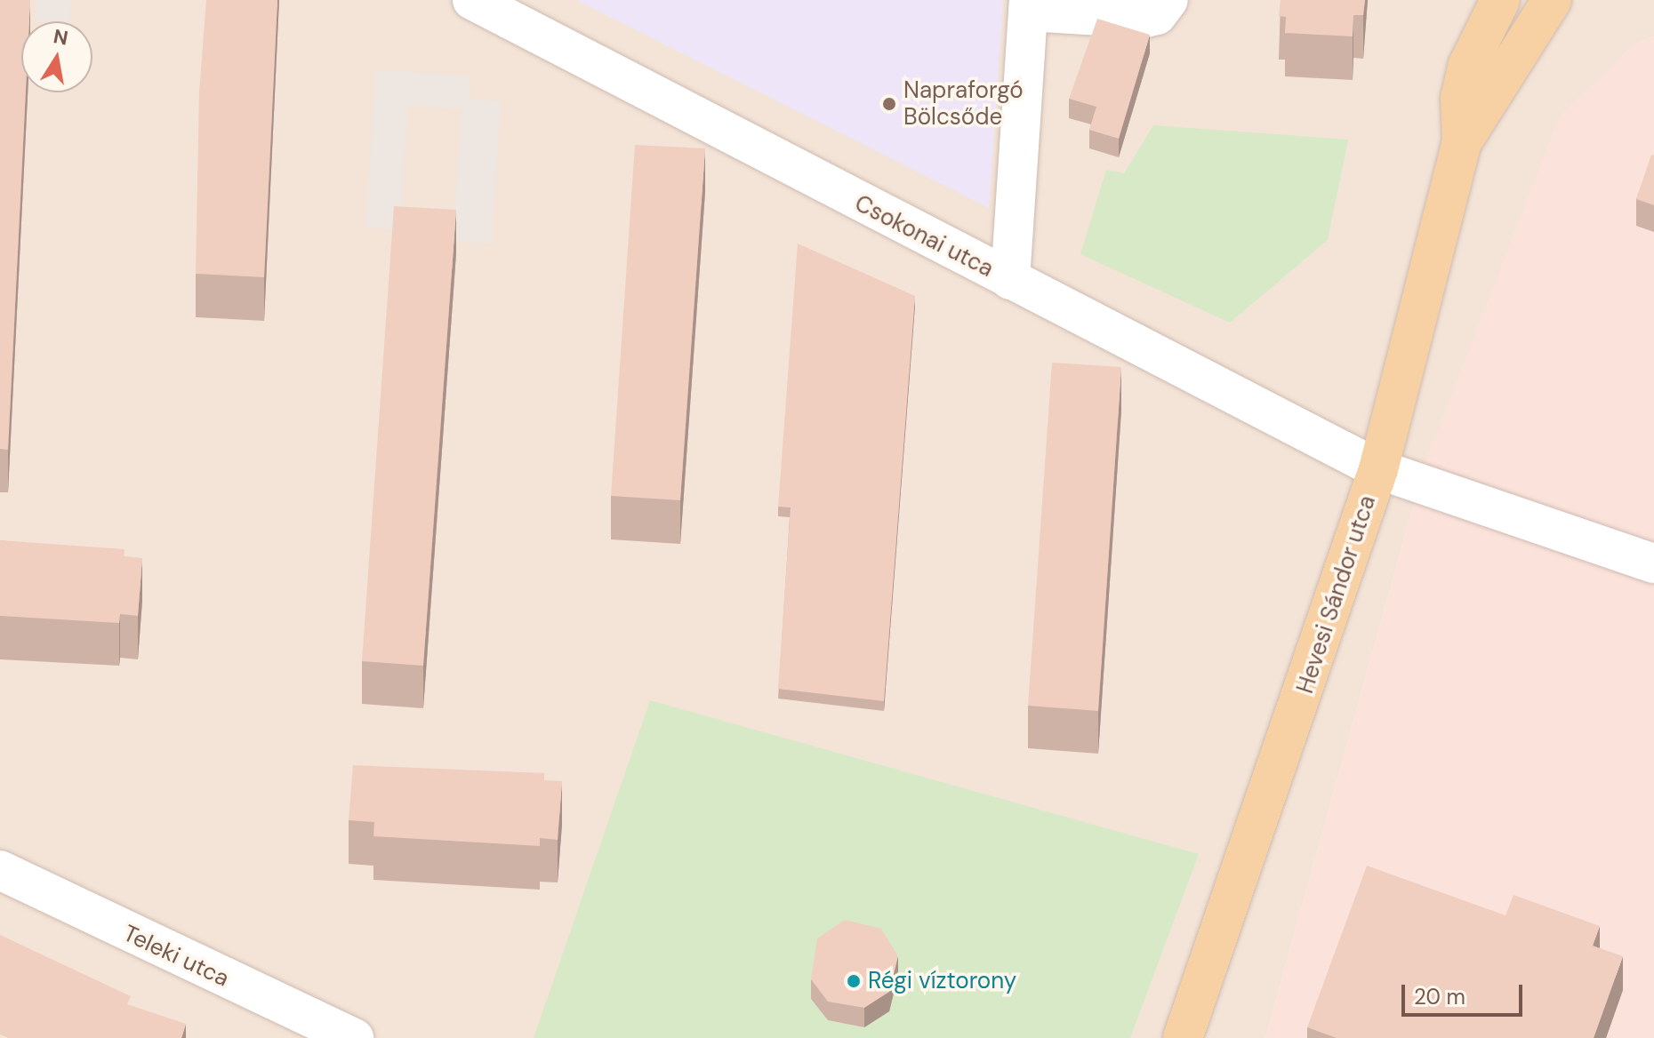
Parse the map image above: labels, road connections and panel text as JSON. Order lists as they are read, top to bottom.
{
  "streets": {
    "main road": ["Hevesi Sándor utca"],
    "street": ["Csokonai utca", "Teleki utca"]
  },
  "crossings": [
    ["Csokonai utca", "Hevesi Sándor utca"]
  ],
  "places": ["Napraforgó Bölcsőde", "Régi víztorony"],
  "scale_bar": "20 m",
  "north": "top"
}
